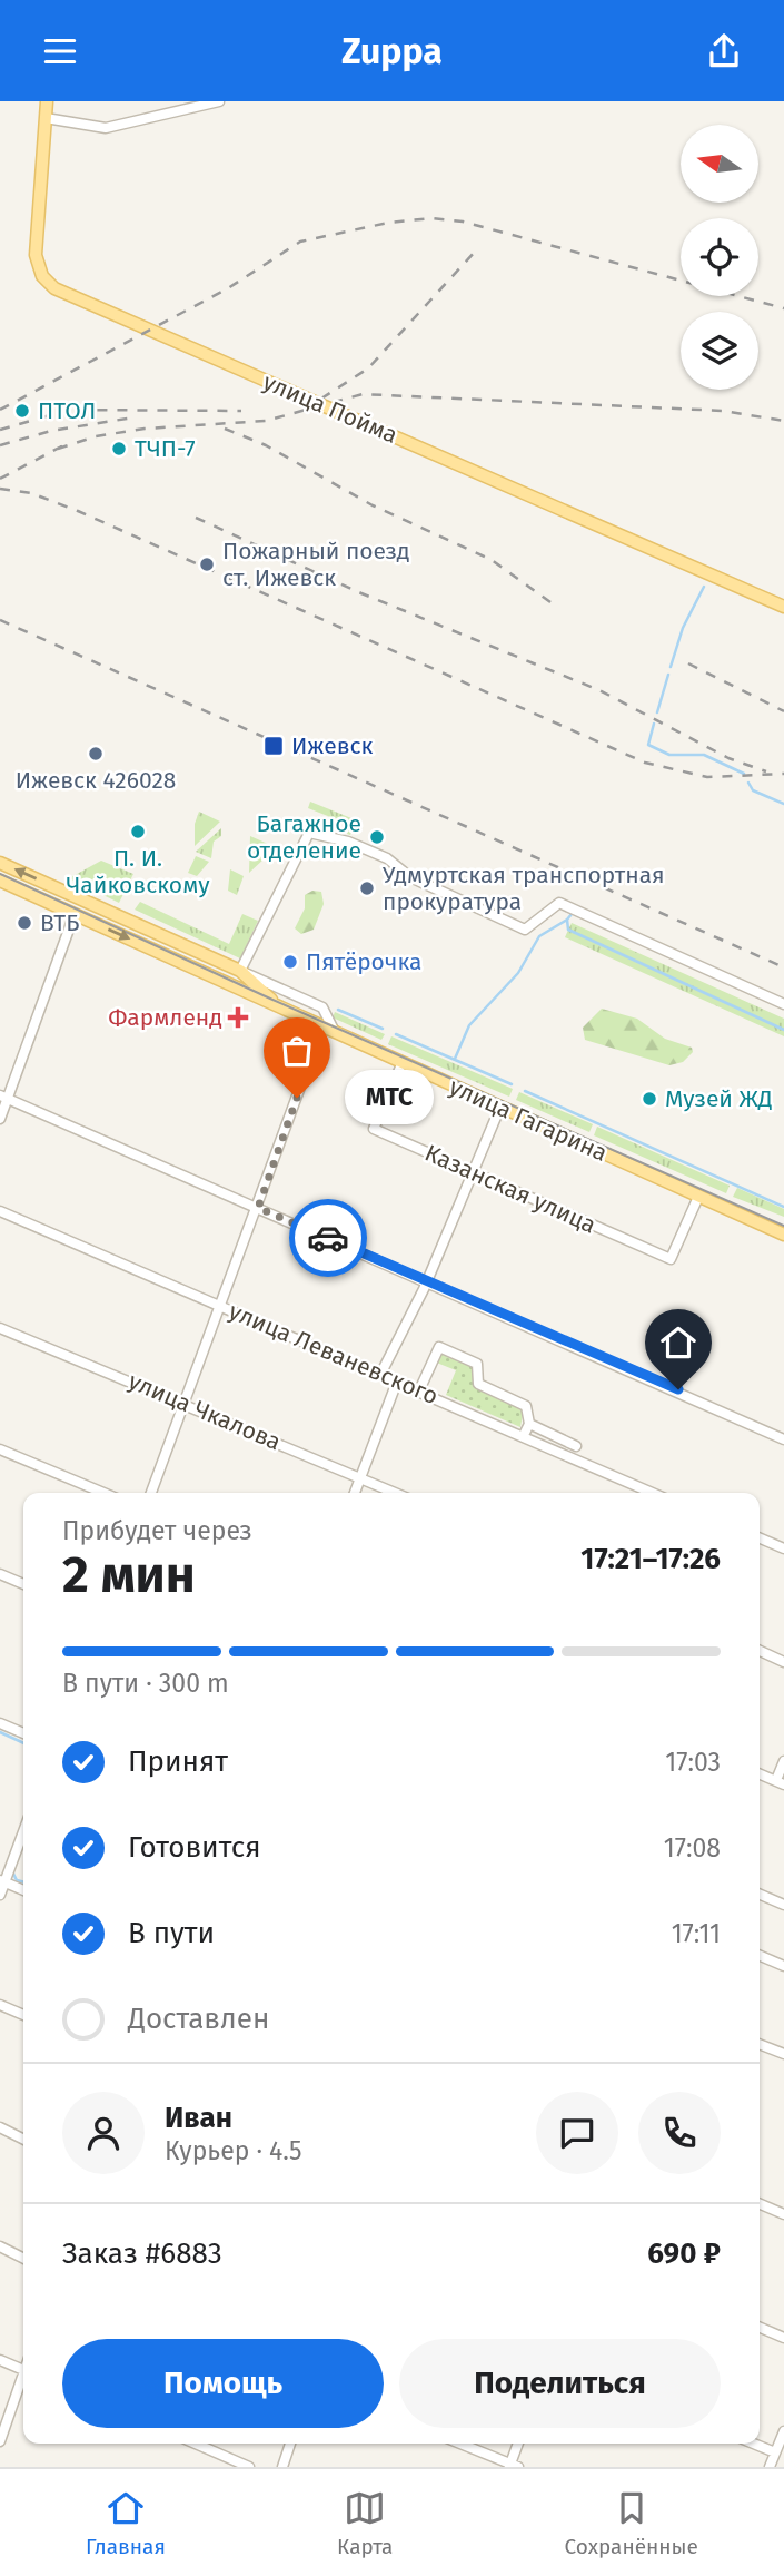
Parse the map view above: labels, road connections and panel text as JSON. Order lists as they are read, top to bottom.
{
  "streets": {
    "main road": ["улица Пойма", "улица Гагарина"],
    "street": ["Казанская улица", "улица Леваневского", "улица Чкалова"]
  },
  "crossings": [
    ["улица Гагарина", "Казанская улица"]
  ],
  "places": {
    "other": [
      "ПТОЛ",
      "ТЧП-7",
      "Пожарный поезд ст. Ижевск",
      "Ижевск 426028",
      "П. И. Чайковскому",
      "Багажное отделение",
      "Удмуртская транспортная прокуратура",
      "ВТБ",
      "Пятёрочка",
      "МТС",
      "Музей ЖД"
    ],
    "transit": ["Ижевск"],
    "health": ["Фармленд"]
  },
  "north": "left",
  "page": {
    "header": "Zuppa",
    "bubble": "МТС",
    "heading": ["2 мин", "Прибудет через", "17:21–17:26"],
    "panel": [
      "Иван",
      "Курьер · 4.5",
      "Заказ #6883",
      "690 ₽"
    ],
    "bar": "В пути · 300 m",
    "list": [
      ["Принят", "17:03"],
      ["Готовится", "17:08"],
      ["В пути", "17:11"],
      "Доставлен"
    ],
    "buttons": ["Помощь", "Поделиться"],
    "tabs": ["Главная", "Карта", "Сохранённые"]
  }
}
